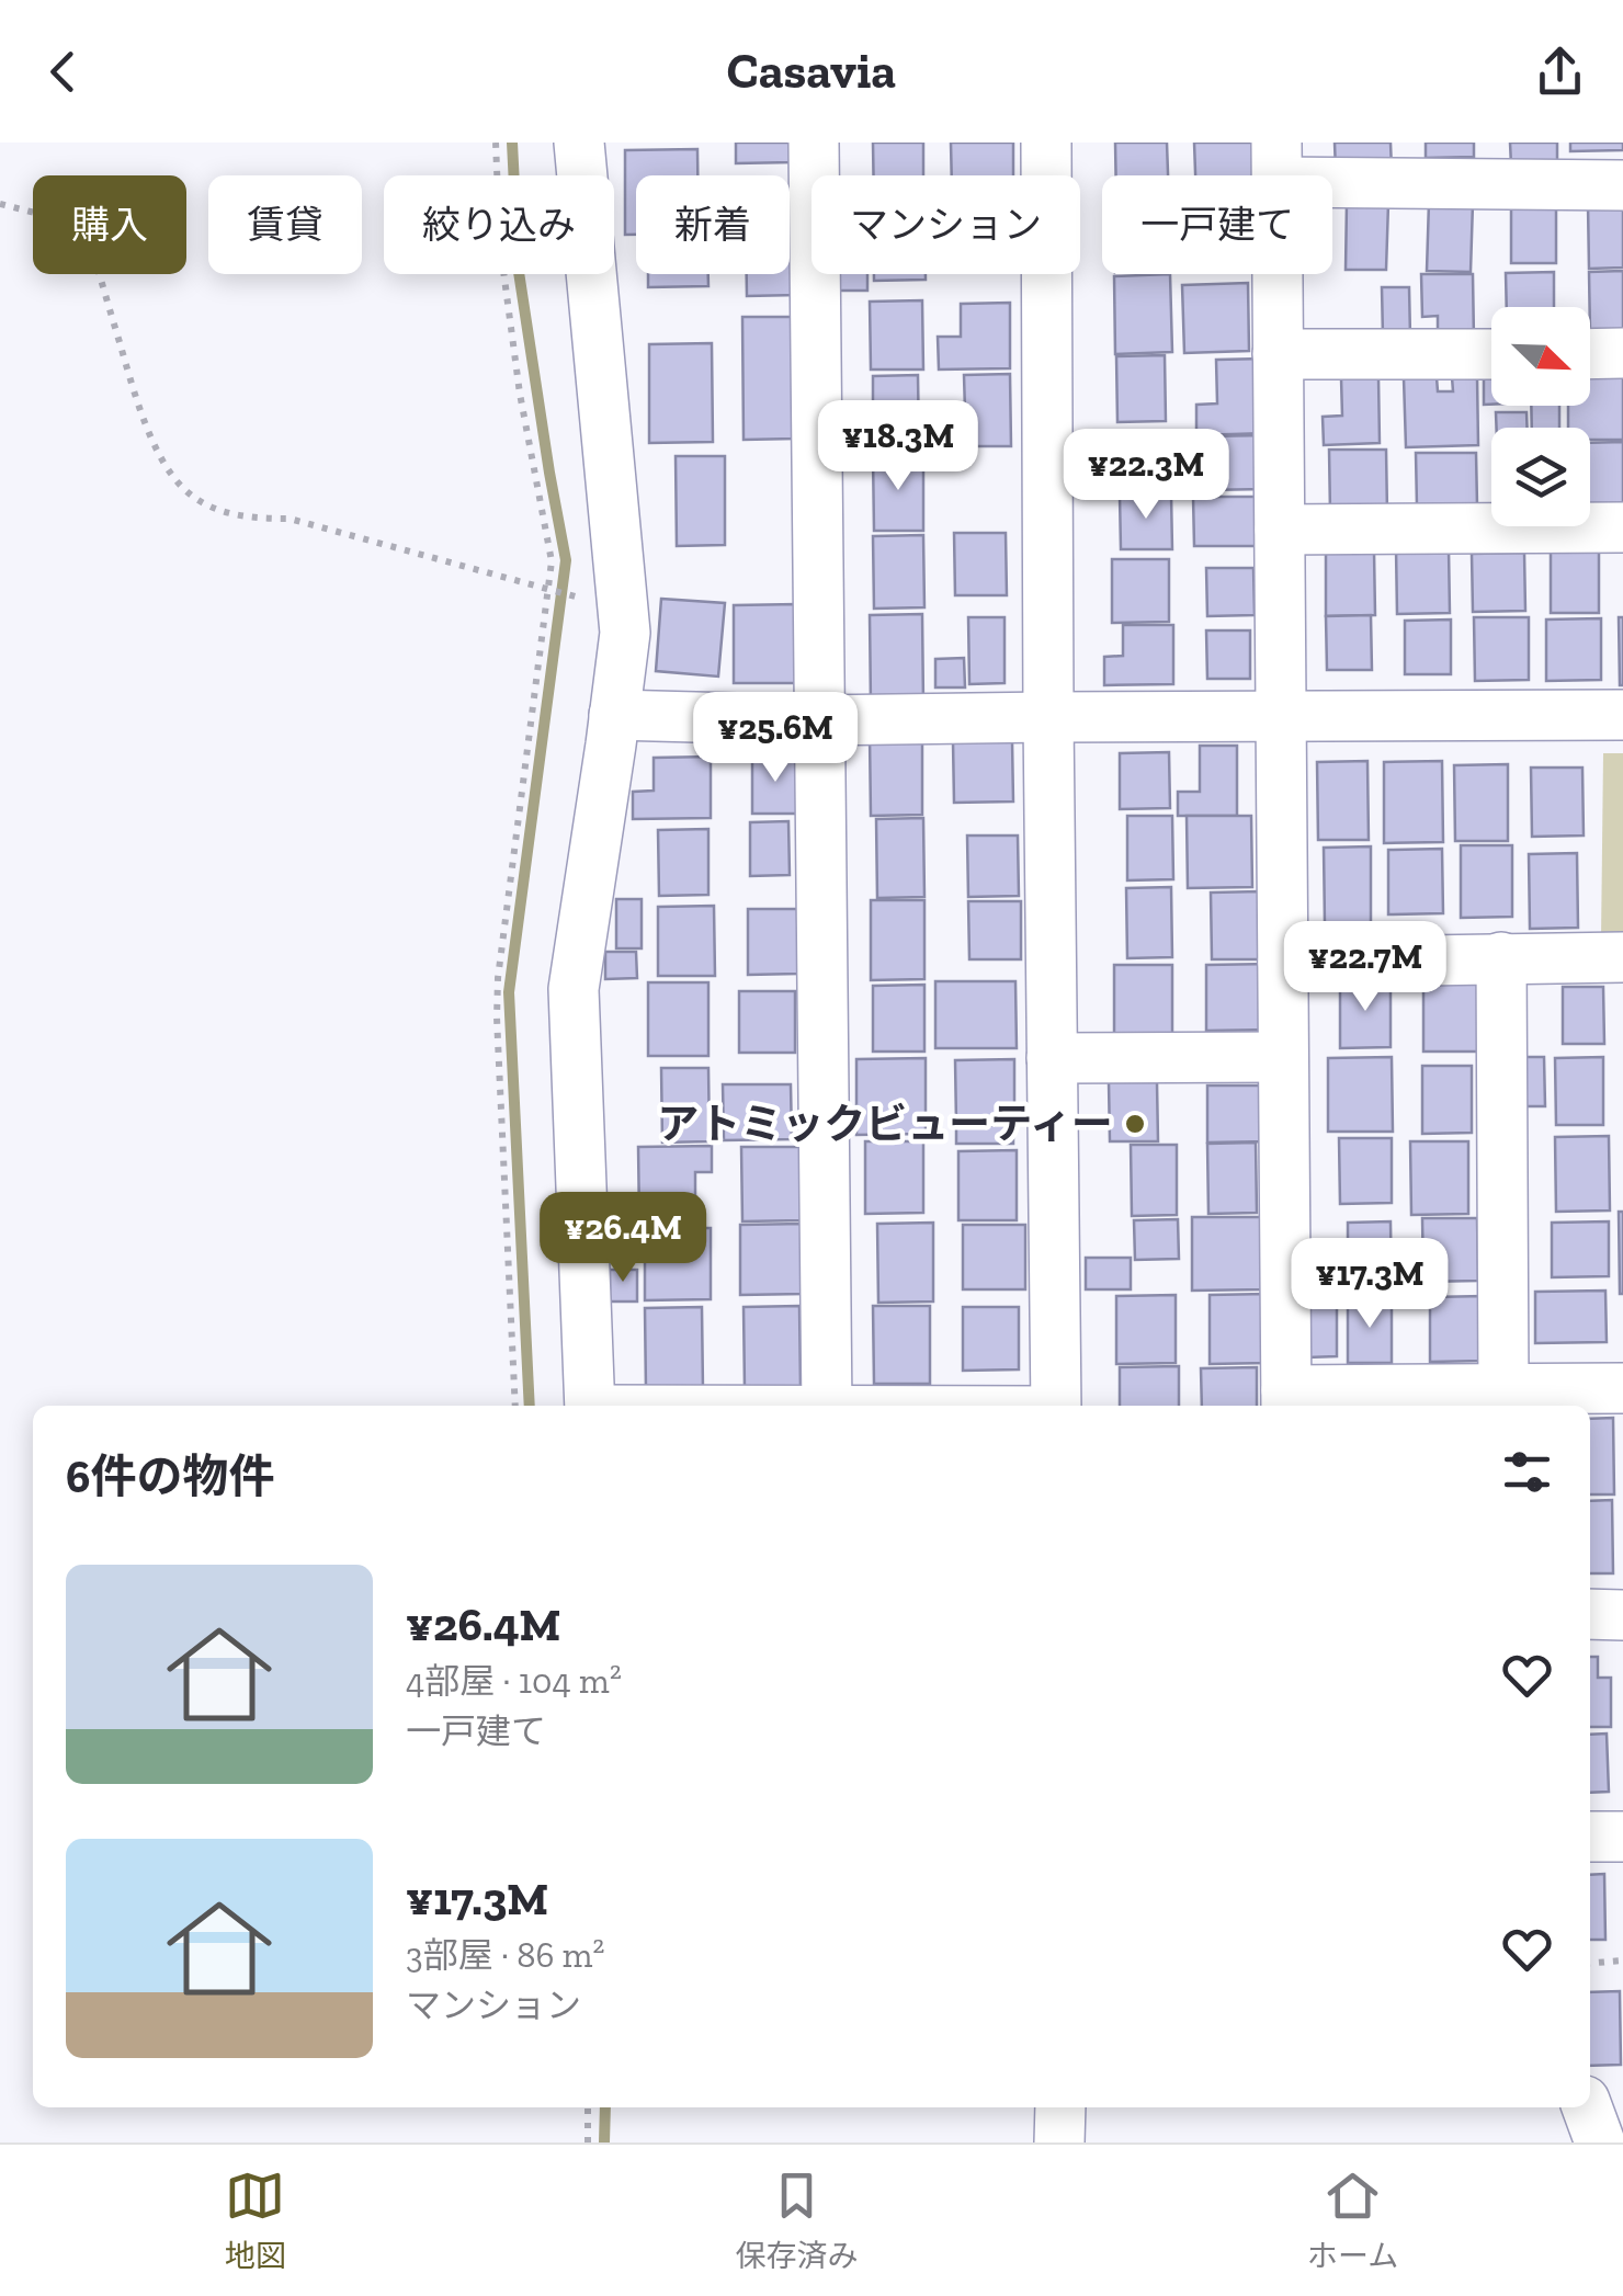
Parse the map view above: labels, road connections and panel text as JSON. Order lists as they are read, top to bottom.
{
  "places": ["アトミックビューティー"],
  "north": "bottom right",
  "page": {
    "header": "Casavia",
    "chip": [
      "購入",
      "賃貸",
      "絞り込み",
      "新着",
      "マンション",
      "一戸建て"
    ],
    "price": [
      "¥18.3M",
      "¥22.3M",
      "¥25.6M",
      "¥22.7M",
      "¥26.4M",
      "¥17.3M"
    ],
    "heading": "6件の物件",
    "list": [
      {
        "name": "¥26.4M",
        "note": "4部屋 · 104 m² · 一戸建て"
      },
      {
        "name": "¥17.3M",
        "note": "3部屋 · 86 m² · マンション"
      }
    ],
    "tabs": ["地図", "保存済み", "ホーム"]
  }
}
